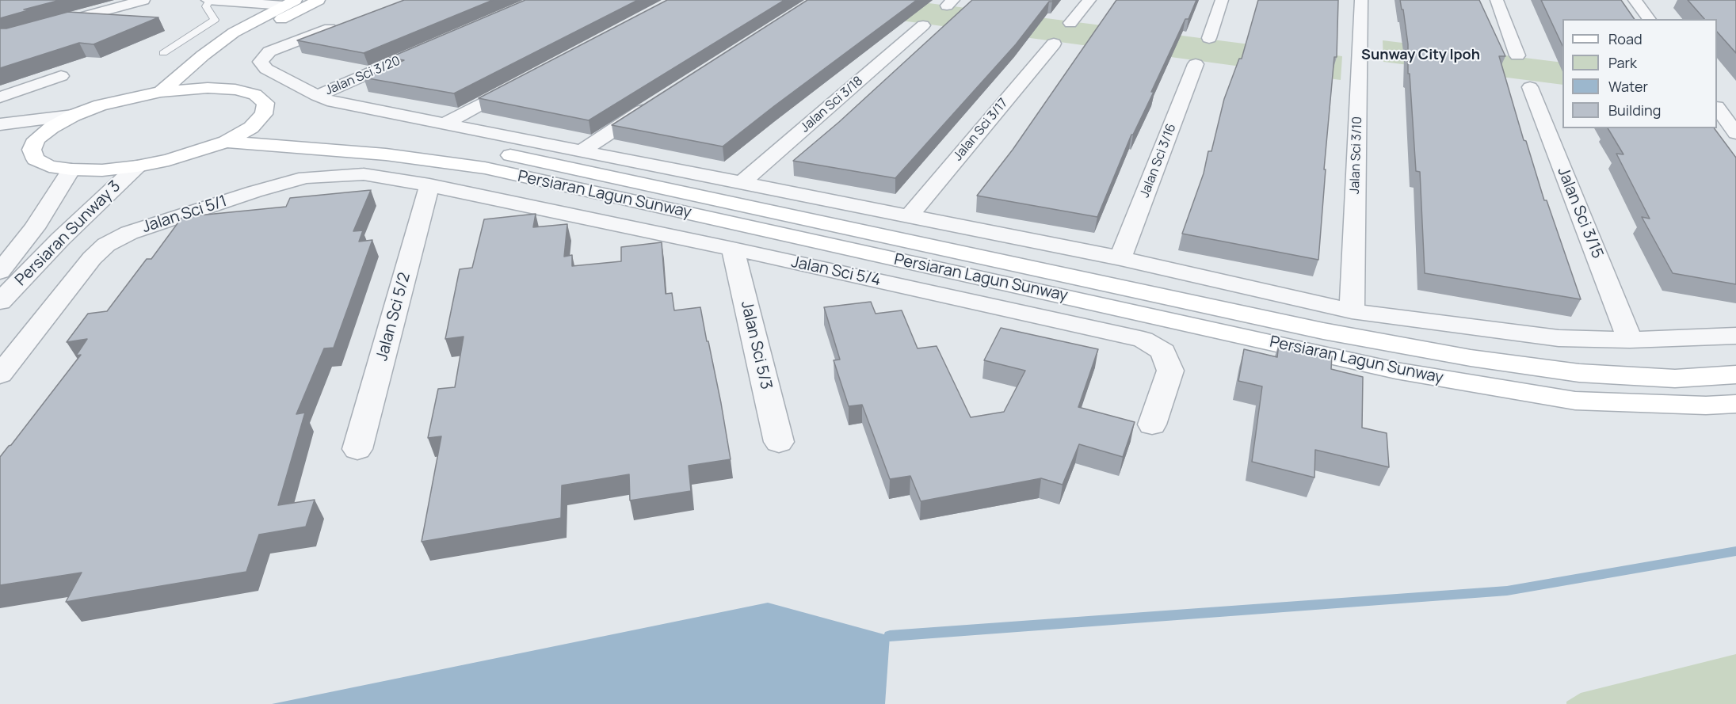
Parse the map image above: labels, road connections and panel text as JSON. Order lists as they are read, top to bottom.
{
  "streets": {
    "main road": ["Persiaran Lagun Sunway"],
    "street": [
      "Jalan Sci 3/20",
      "Jalan Sci 3/18",
      "Jalan Sci 3/17",
      "Jalan Sci 3/10",
      "Jalan Sci 3/16",
      "Jalan Sci 3/15",
      "Jalan Sci 5/1",
      "Persiaran Sunway 3",
      "Jalan Sci 5/4",
      "Jalan Sci 5/2",
      "Jalan Sci 5/3"
    ]
  },
  "crossings": [
    ["Persiaran Lagun Sunway", "Persiaran Sunway 3"],
    ["Jalan Sci 5/1", "Jalan Sci 5/4"],
    ["Jalan Sci 5/1", "Jalan Sci 5/2"],
    ["Jalan Sci 5/4", "Jalan Sci 5/2"],
    ["Jalan Sci 5/4", "Jalan Sci 5/3"]
  ],
  "districts": ["Sunway City Ipoh"],
  "legend": [
    "Road",
    "Park",
    "Water",
    "Building"
  ]
}
